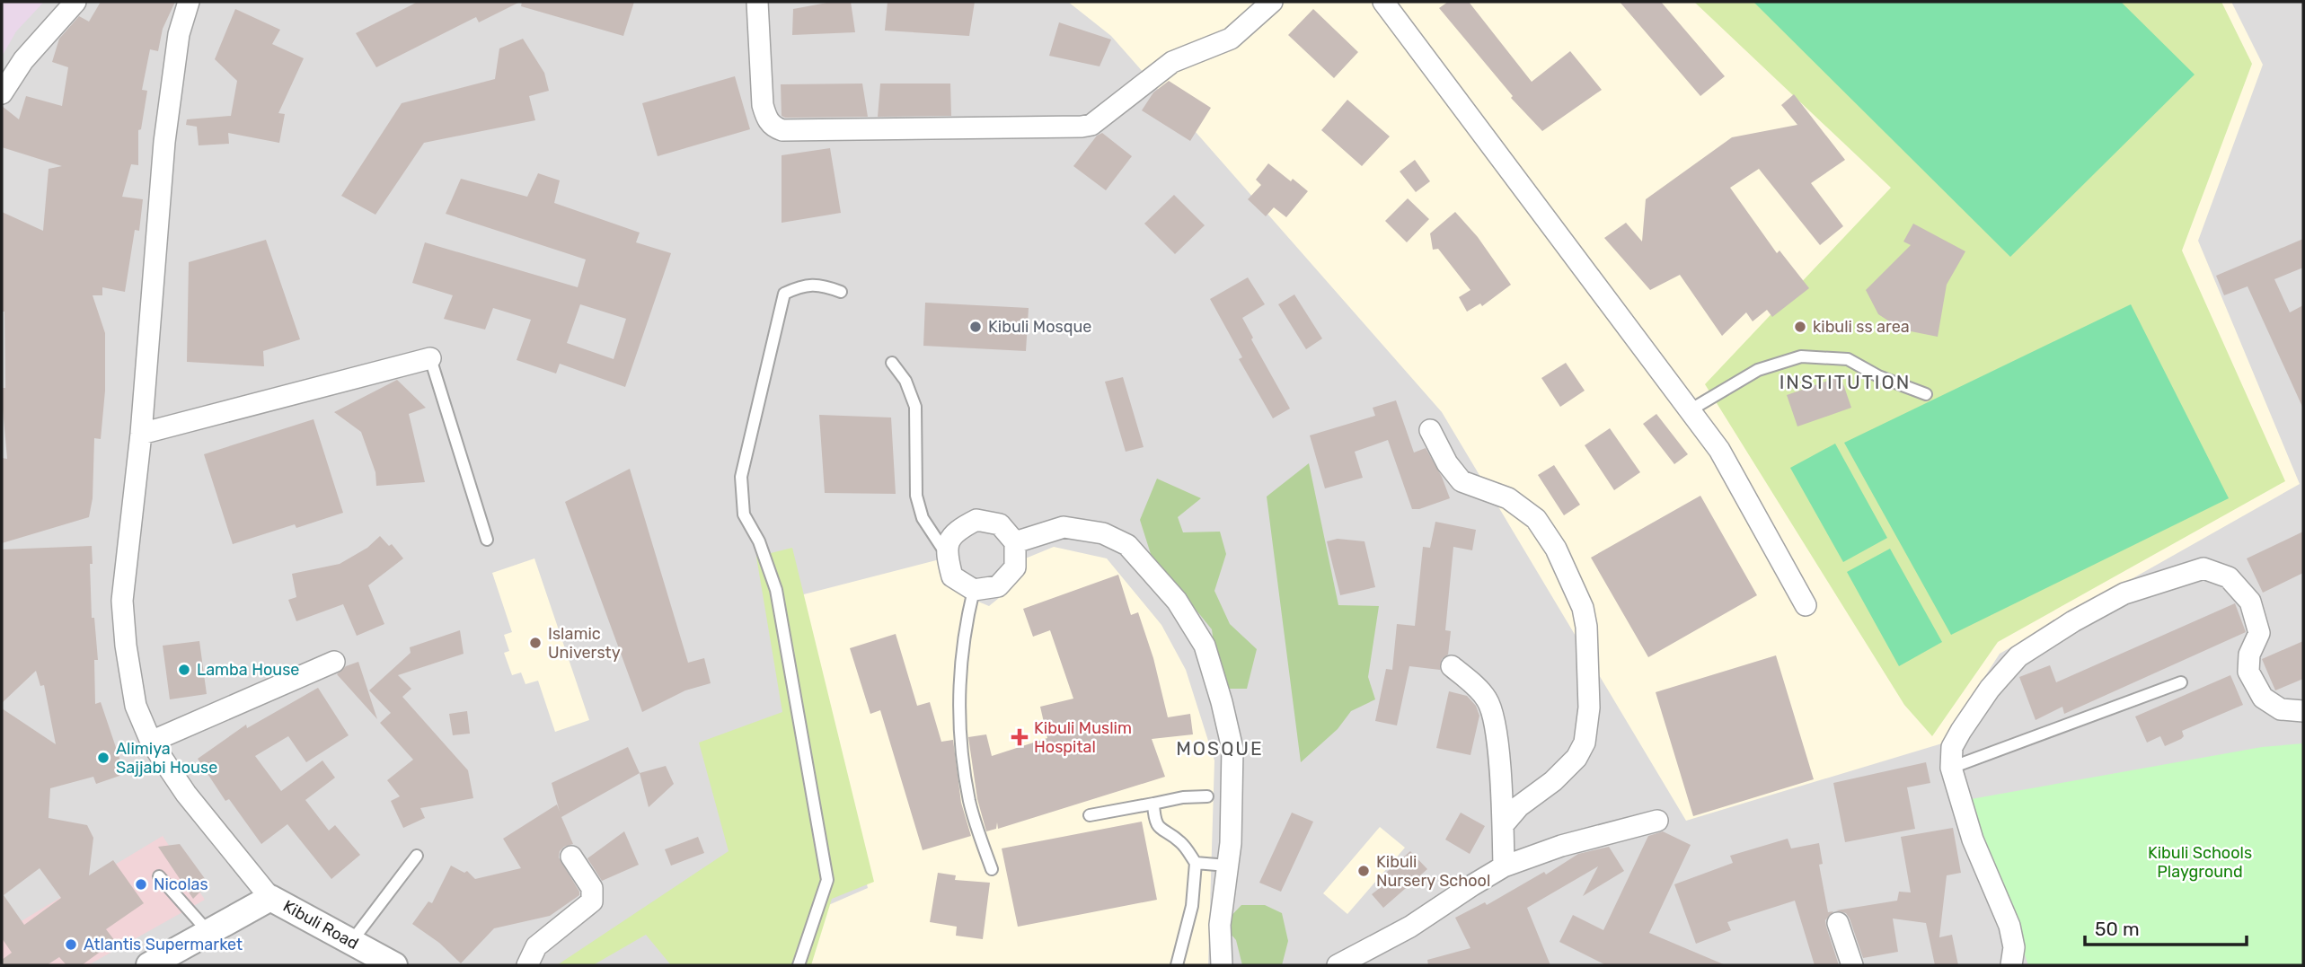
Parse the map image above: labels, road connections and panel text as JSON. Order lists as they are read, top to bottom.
{
  "streets": {
    "street": ["Kibuli Road"]
  },
  "districts": ["INSTITUTION", "MOSQUE"],
  "parks": ["Kibuli Schools Playground"],
  "places": {
    "other": [
      "Kibuli Mosque",
      "kibuli ss area",
      "Islamic Universty",
      "Lamba House",
      "Alimiya Sajjabi House",
      "Kibuli Nursery School",
      "Nicolas",
      "Atlantis Supermarket"
    ],
    "health": ["Kibuli Muslim Hospital"]
  },
  "scale_bar": "50 m"
}
